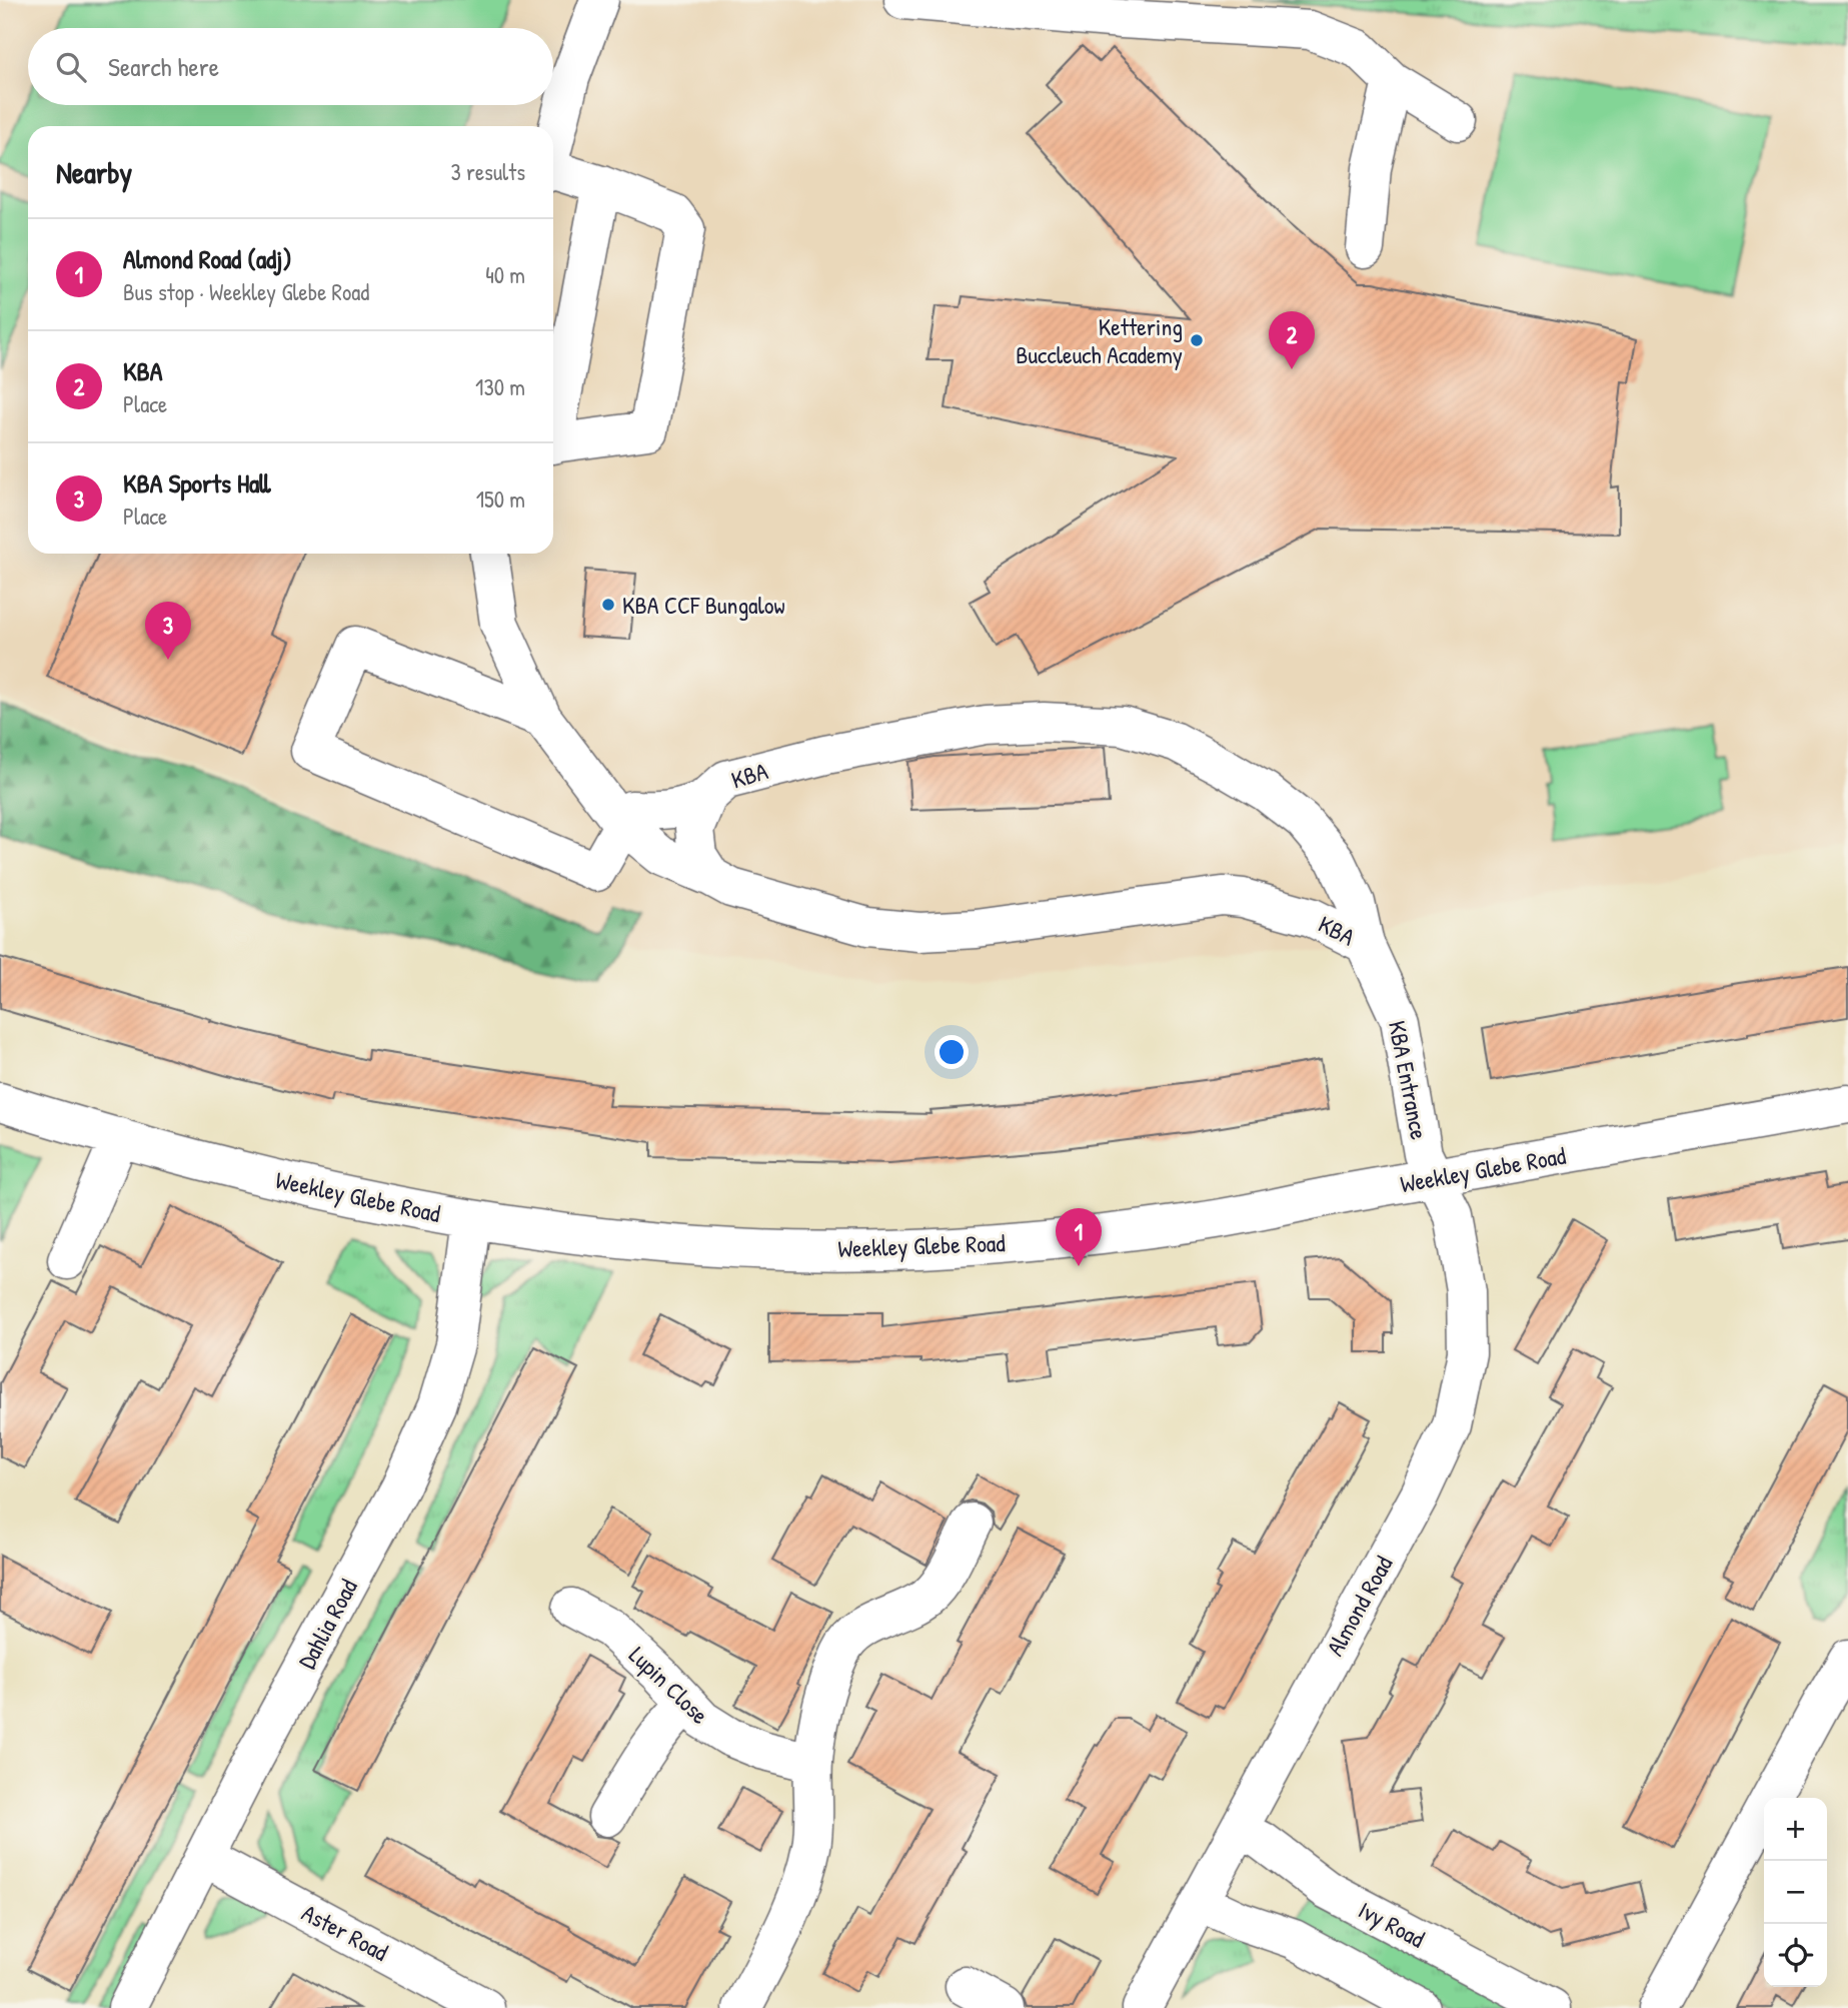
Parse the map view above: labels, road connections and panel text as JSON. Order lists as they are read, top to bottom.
{
  "streets": {
    "street": [
      "KBA",
      "KBA Entrance",
      "Weekley Glebe Road",
      "Almond Road",
      "Dahlia Road",
      "Lupin Close",
      "Ivy Road",
      "Aster Road"
    ]
  },
  "crossings": [
    ["KBA", "KBA Entrance"],
    ["KBA Entrance", "Weekley Glebe Road"],
    ["KBA Entrance", "Almond Road"],
    ["Weekley Glebe Road", "Almond Road"],
    ["Weekley Glebe Road", "Dahlia Road"],
    ["Almond Road", "Ivy Road"],
    ["Dahlia Road", "Aster Road"]
  ],
  "places": ["Kettering Buccleuch Academy", "KBA CCF Bungalow"],
  "page": {
    "search": "Search here",
    "heading": ["Nearby", "3 results"],
    "list": [
      {
        "mark": "1",
        "name": "Almond Road (adj)",
        "note": "Bus stop · Weekley Glebe Road",
        "value": "40 m"
      },
      {
        "mark": "2",
        "name": "KBA",
        "note": "Place",
        "value": "130 m"
      },
      {
        "mark": "3",
        "name": "KBA Sports Hall",
        "note": "Place",
        "value": "150 m"
      }
    ],
    "pins": ["2", "3", "1"],
    "map_buttons": ["+", "−"]
  }
}
